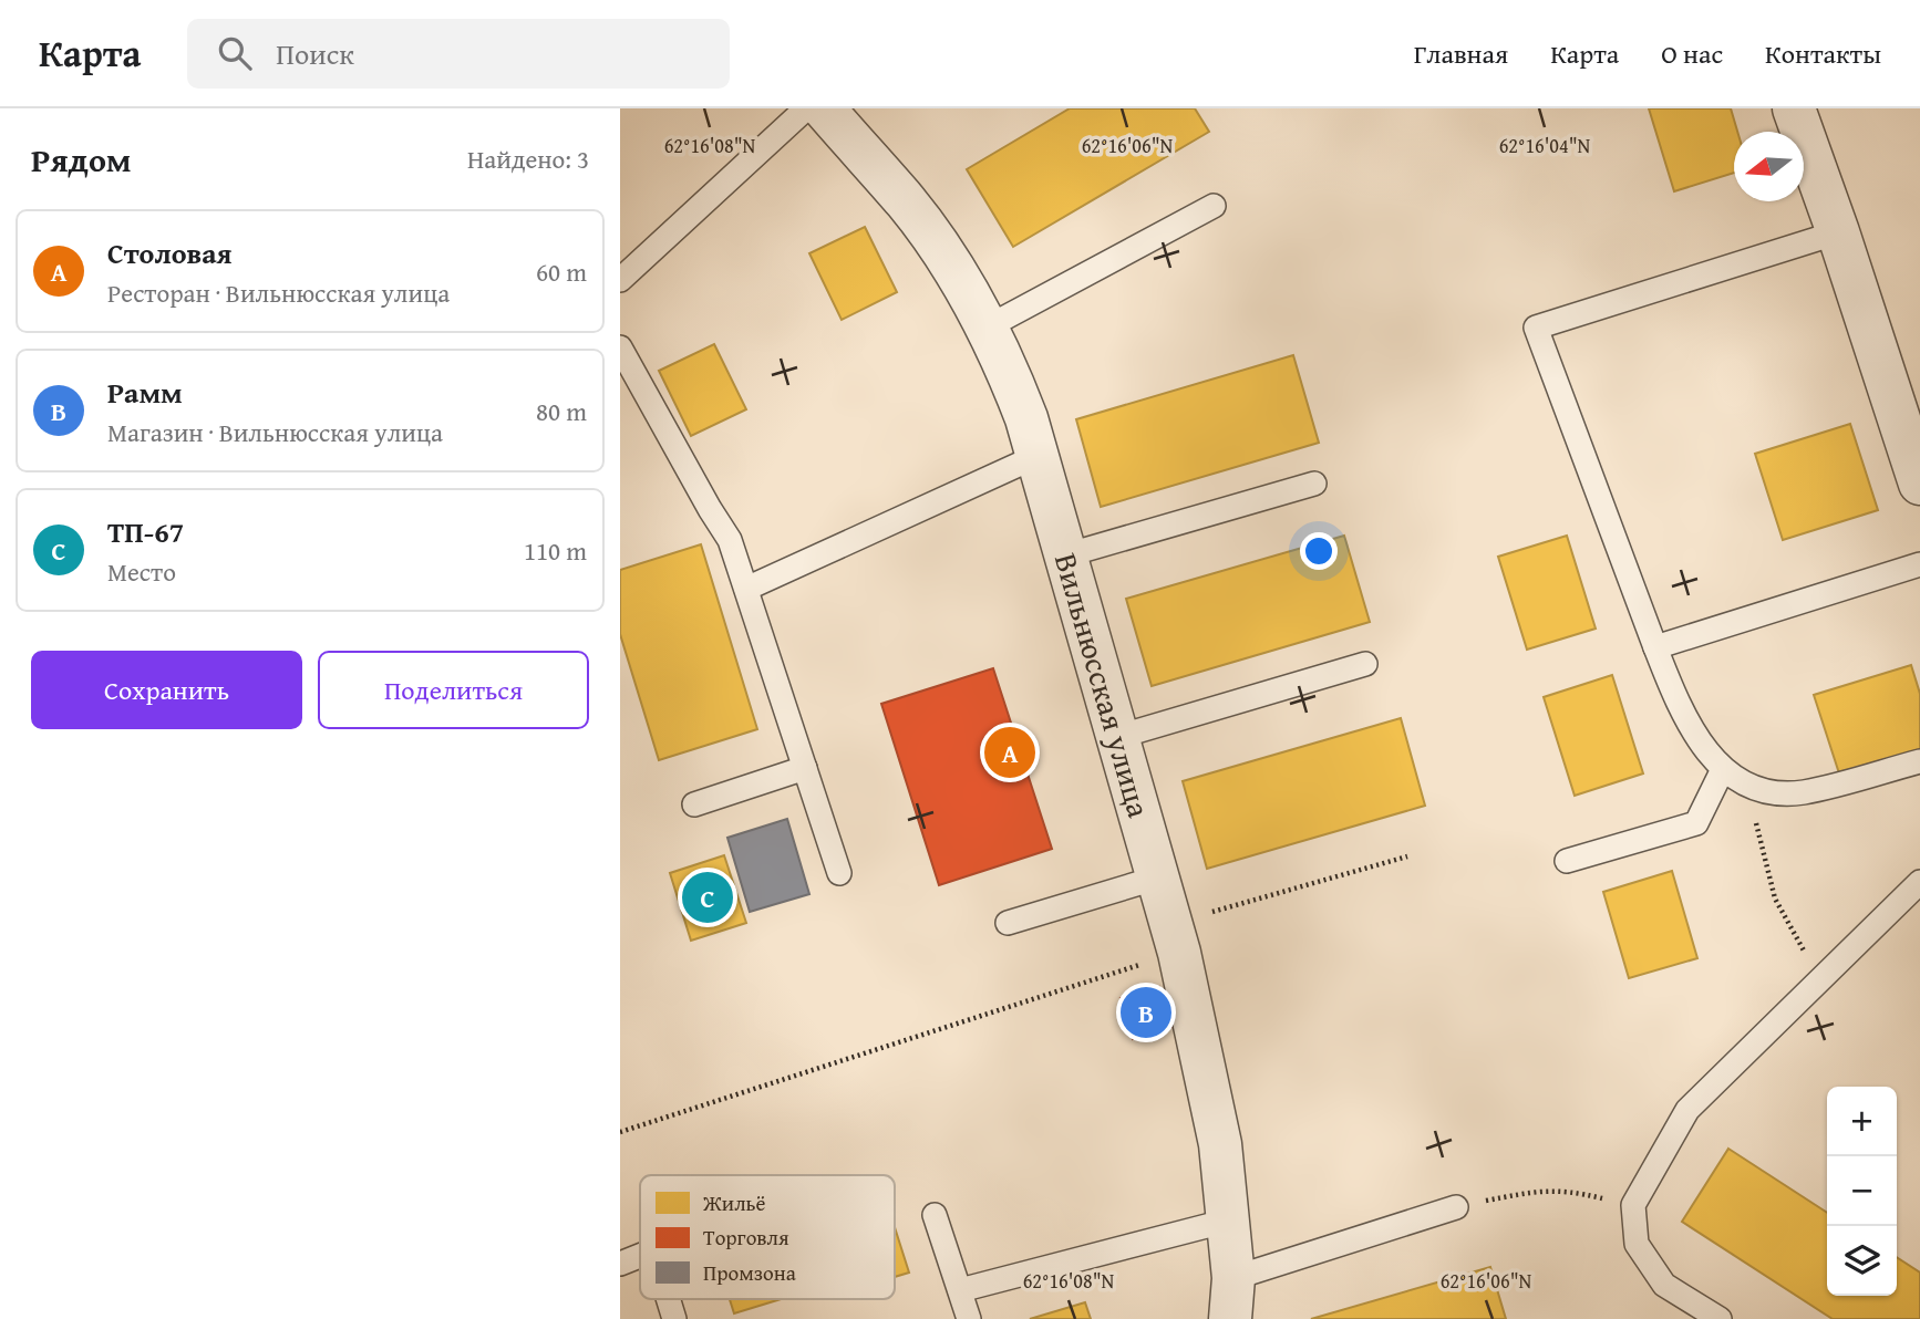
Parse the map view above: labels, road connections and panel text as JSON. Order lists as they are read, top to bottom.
{
  "streets": {
    "street": ["Вильнюсская улица"]
  },
  "legend": ["Жильё", "Торговля", "Промзона"],
  "north": "left",
  "page": {
    "header": "Карта",
    "search": "Поиск",
    "nav": [
      "Главная",
      "Карта",
      "О нас",
      "Контакты"
    ],
    "heading": ["Рядом", "Найдено: 3"],
    "list": [
      {
        "mark": "A",
        "name": "Столовая",
        "note": "Ресторан · Вильнюсская улица",
        "value": "60 m"
      },
      {
        "mark": "B",
        "name": "Рамм",
        "note": "Магазин · Вильнюсская улица",
        "value": "80 m"
      },
      {
        "mark": "C",
        "name": "ТП-67",
        "note": "Место",
        "value": "110 m"
      }
    ],
    "buttons": ["Сохранить", "Поделиться"],
    "pins": ["A", "C", "B"],
    "map_buttons": ["+", "−"]
  },
  "coordinates": ["62°16'08\"N", "62°16'06\"N", "62°16'04\"N"]
}
